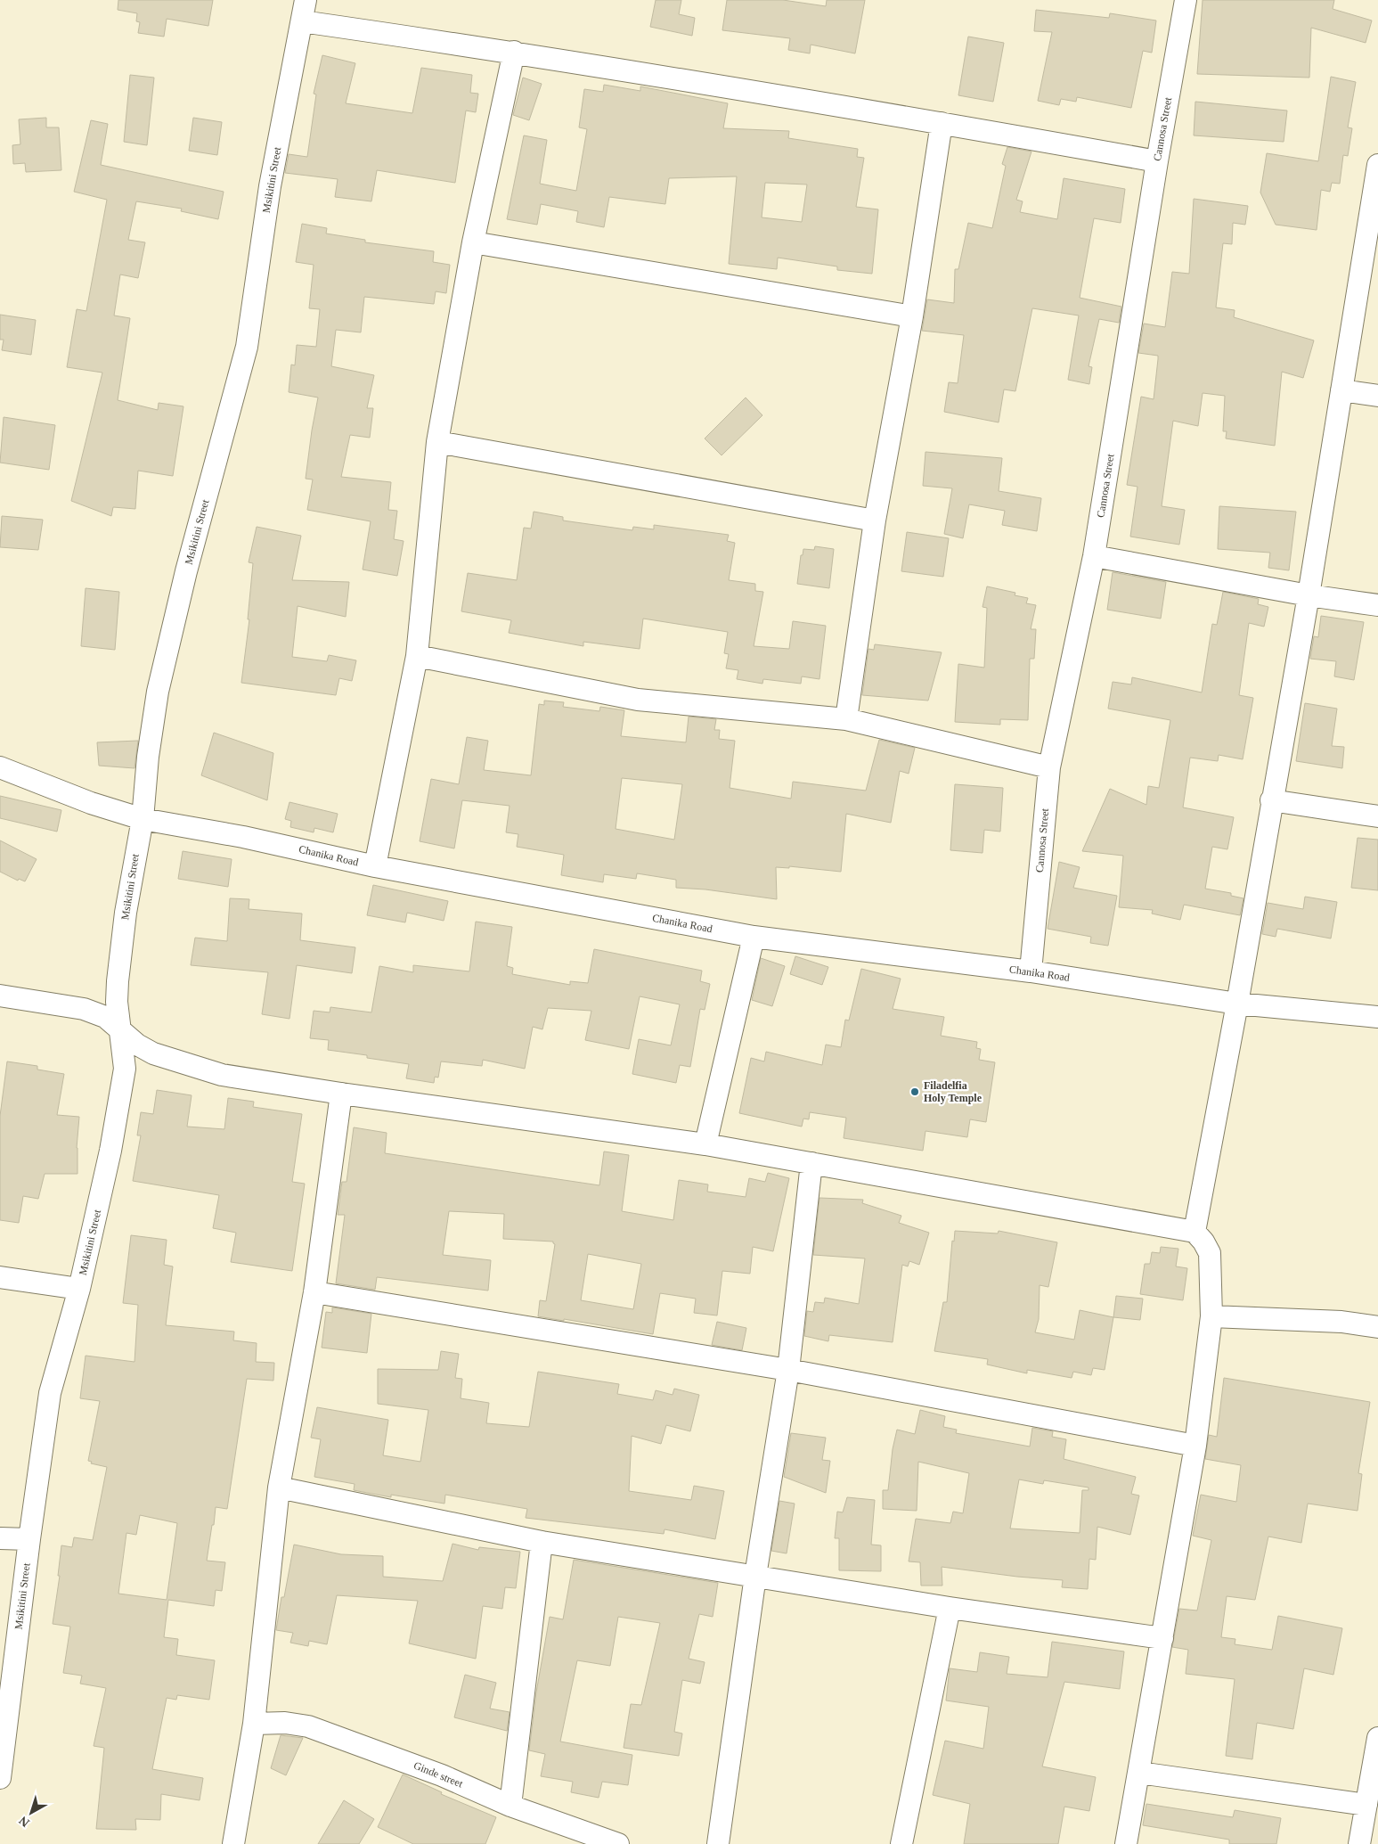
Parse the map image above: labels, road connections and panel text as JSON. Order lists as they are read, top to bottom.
{
  "streets": {
    "street": [
      "Cannosa Street",
      "Msikitini Street",
      "Chanika Road",
      "Ginde street"
    ]
  },
  "crossings": [
    ["Cannosa Street", "Chanika Road"],
    ["Msikitini Street", "Chanika Road"]
  ],
  "places": ["Filadelfia Holy Temple"],
  "north": "bottom left"
}
